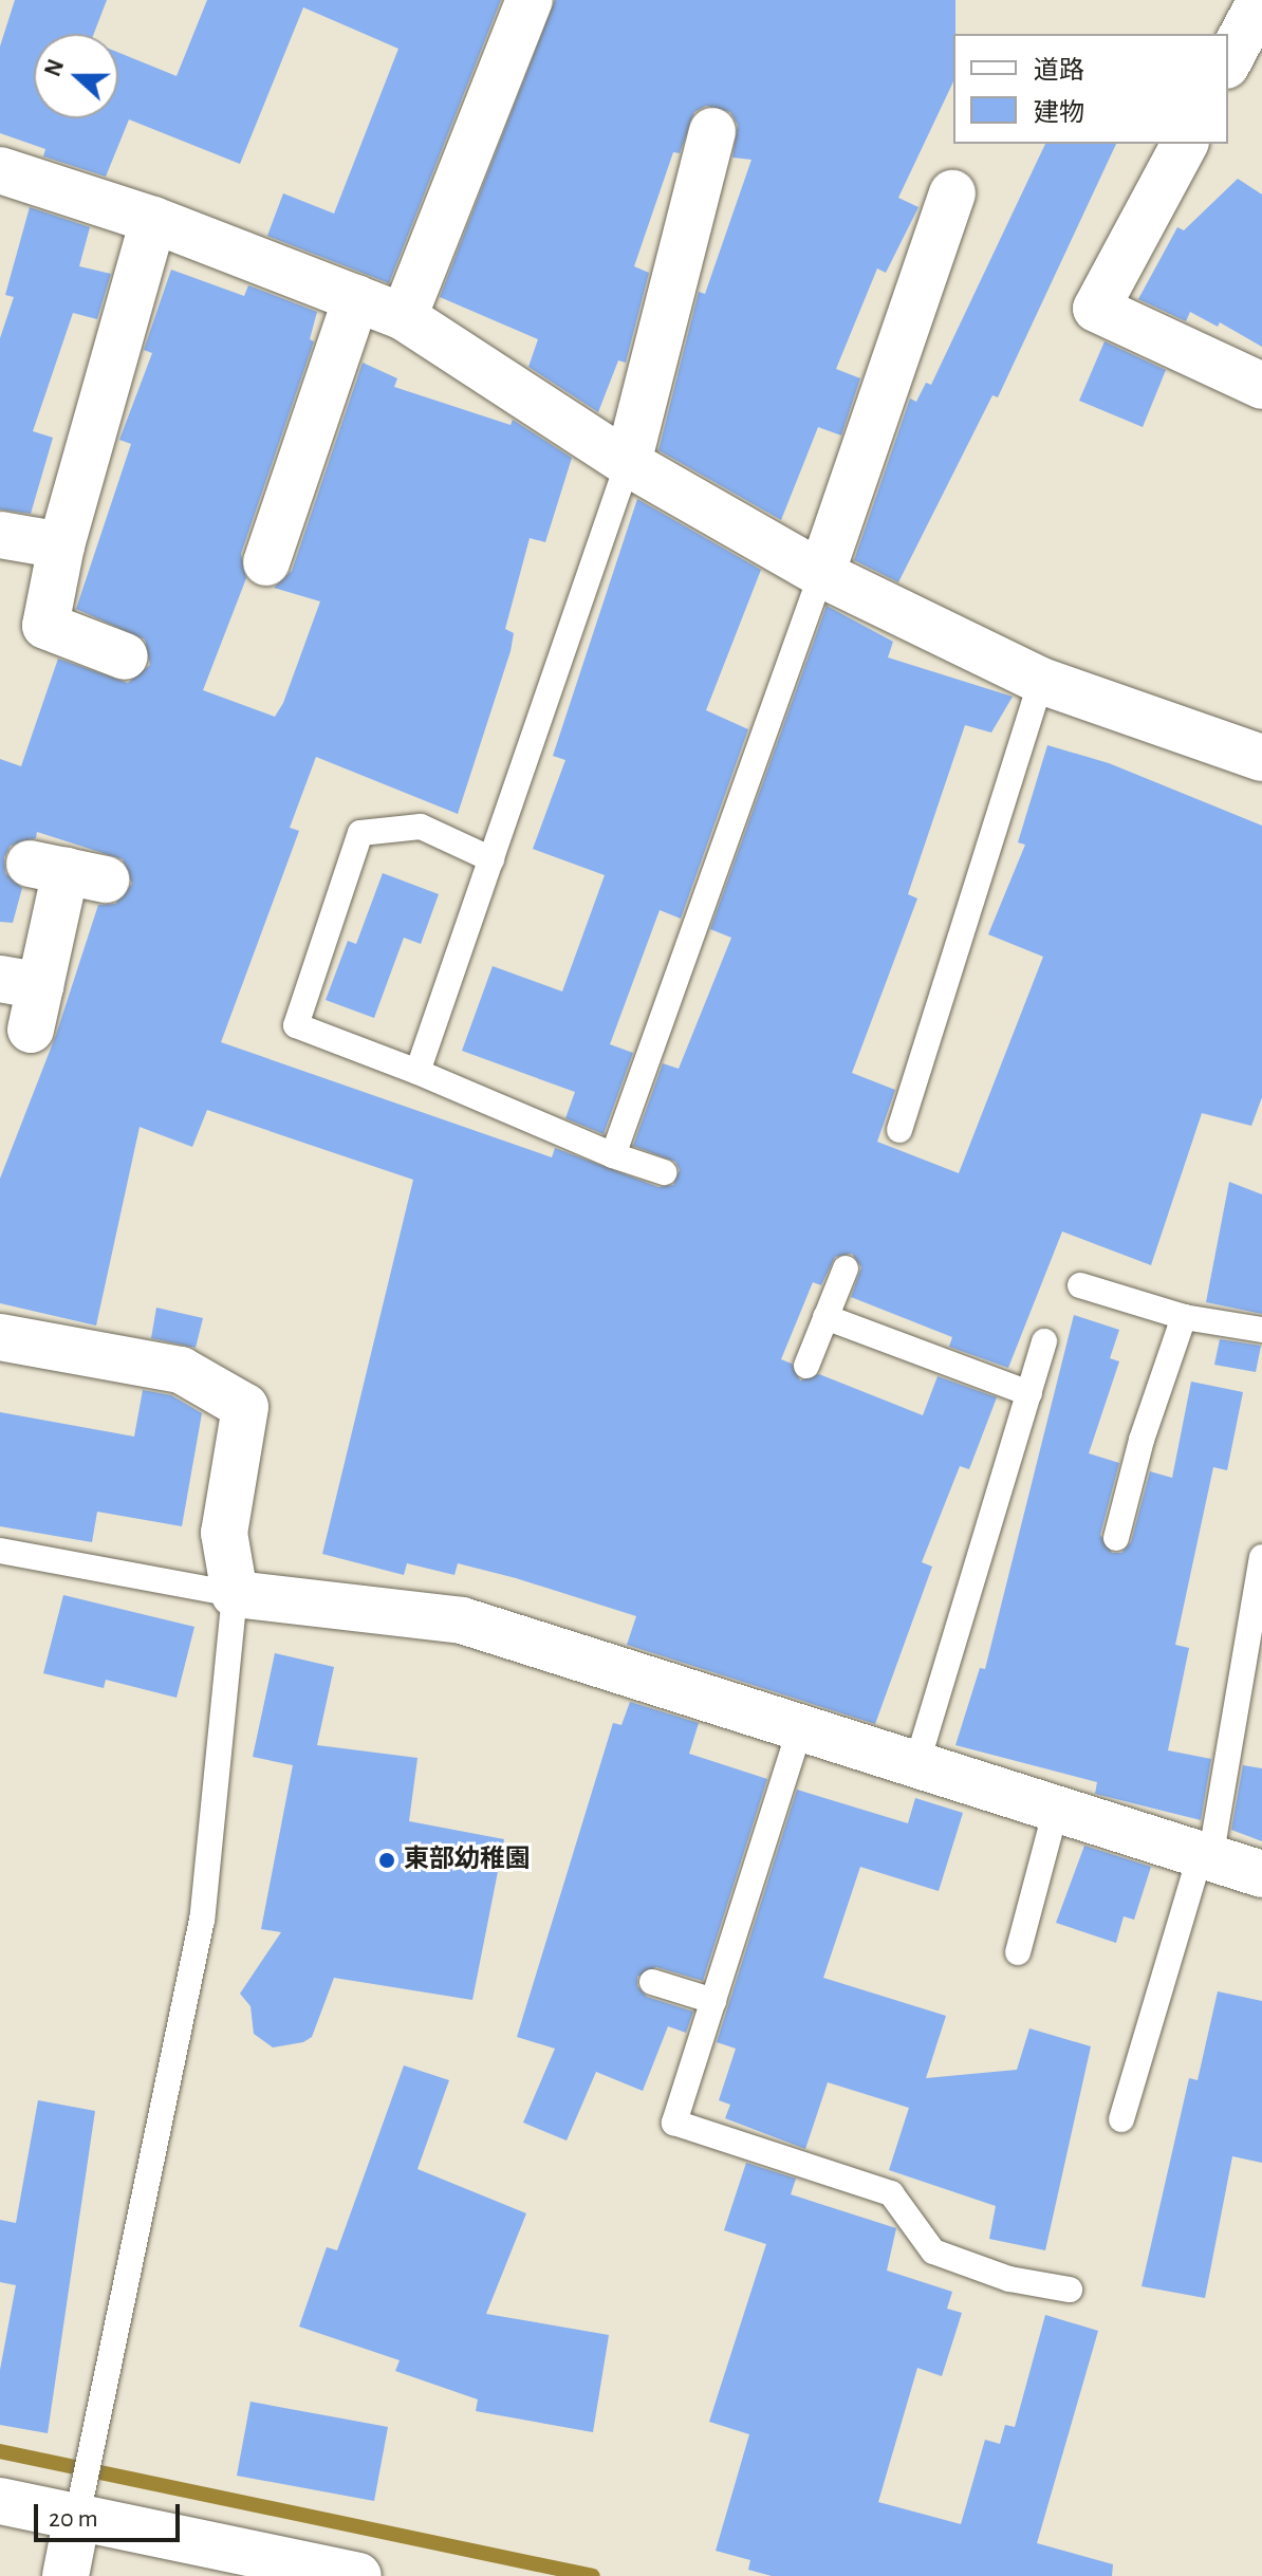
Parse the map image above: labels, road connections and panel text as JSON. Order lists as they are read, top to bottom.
{
  "places": ["東部幼稚園"],
  "legend": ["道路", "建物"],
  "scale_bar": "20 m",
  "north": "left"
}
